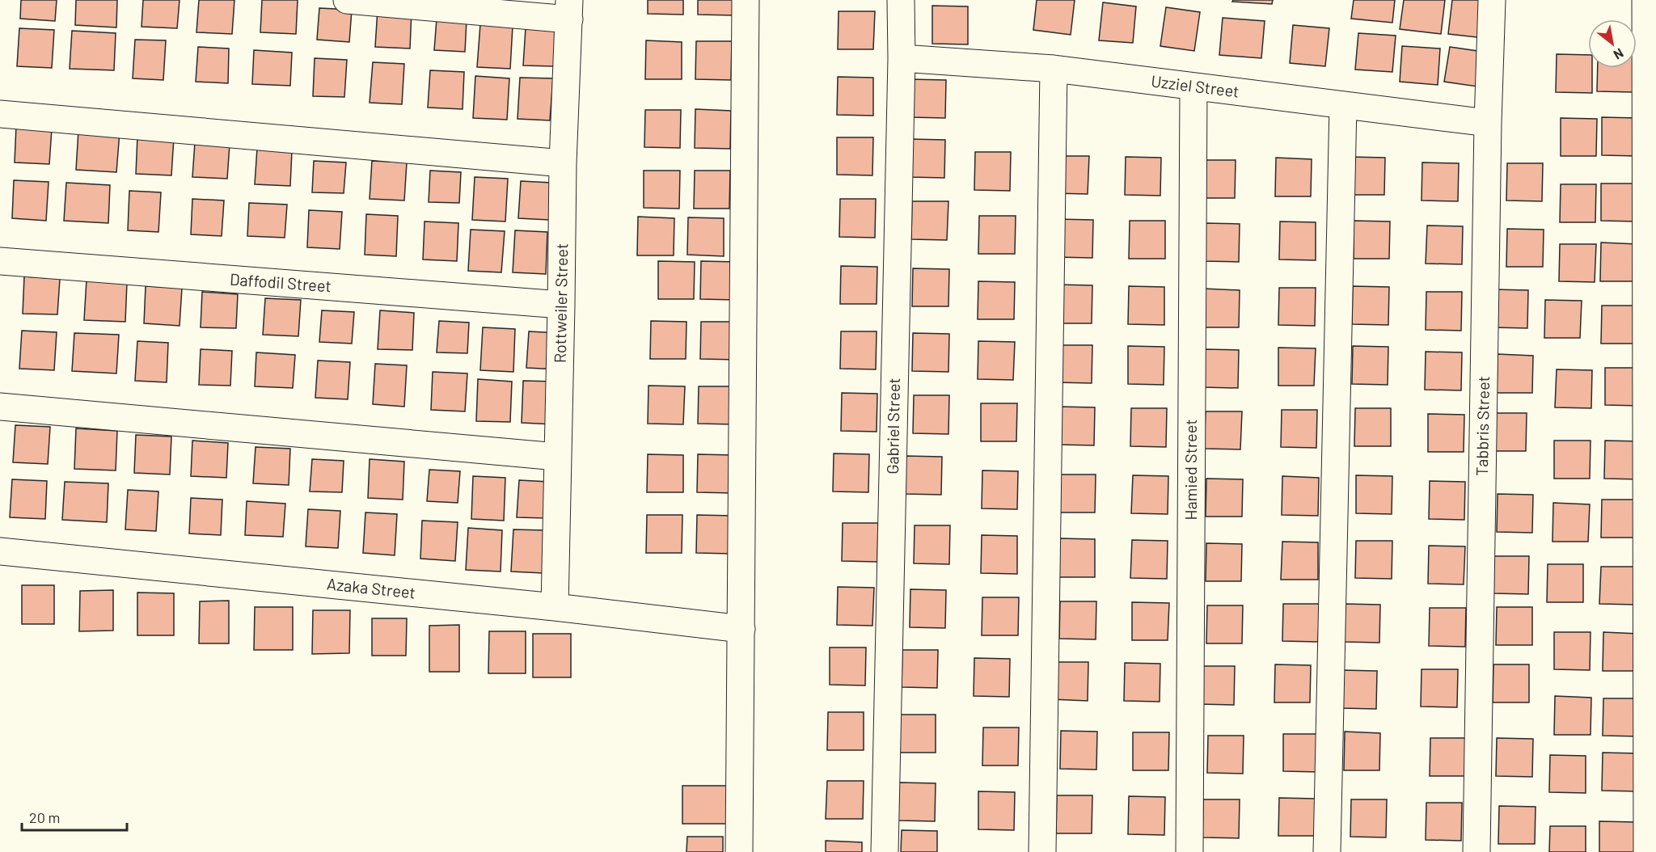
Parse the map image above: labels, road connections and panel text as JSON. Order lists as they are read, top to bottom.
{
  "streets": {
    "street": [
      "Uzziel Street",
      "Daffodil Street",
      "Rottweiler Street",
      "Gabriel Street",
      "Tabbris Street",
      "Hamied Street",
      "Azaka Street"
    ]
  },
  "crossings": [
    ["Uzziel Street", "Gabriel Street"],
    ["Uzziel Street", "Tabbris Street"],
    ["Uzziel Street", "Hamied Street"],
    ["Daffodil Street", "Rottweiler Street"],
    ["Rottweiler Street", "Azaka Street"]
  ],
  "scale_bar": "20 m",
  "north": "bottom right"
}
